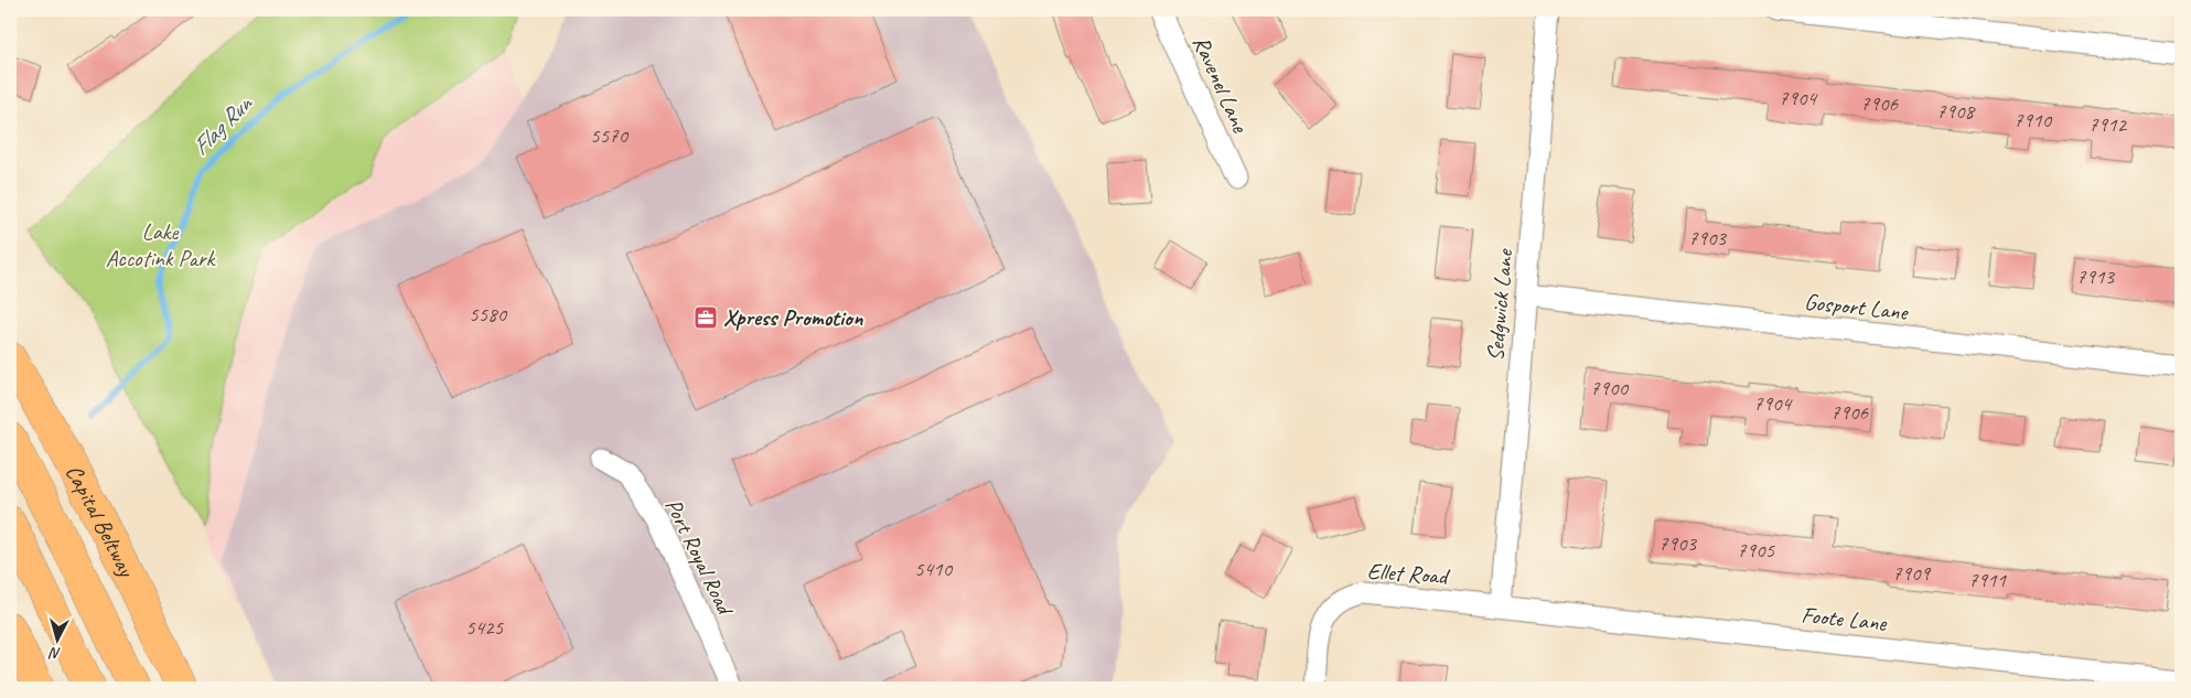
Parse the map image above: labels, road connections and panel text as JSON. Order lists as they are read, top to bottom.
{
  "streets": {
    "highway": ["Capital Beltway"],
    "street": [
      "Ravenel Lane",
      "Sedgwick Lane",
      "Gosport Lane",
      "Port Royal Road",
      "Ellet Road",
      "Foote Lane"
    ]
  },
  "crossings": [
    ["Sedgwick Lane", "Gosport Lane"],
    ["Sedgwick Lane", "Ellet Road"],
    ["Sedgwick Lane", "Foote Lane"],
    ["Ellet Road", "Foote Lane"]
  ],
  "water": ["Flag Run"],
  "parks": ["Lake Accotink Park"],
  "places": {
    "office": ["Xpress Promotion"]
  },
  "house_numbers": [
    "7904",
    "7906",
    "7908",
    "7910",
    "7912",
    "5570",
    "7903",
    "7913",
    "5580",
    "7900",
    "7904",
    "7906",
    "7903",
    "7905",
    "5410",
    "7909",
    "7911",
    "5425"
  ],
  "north": "bottom"
}
